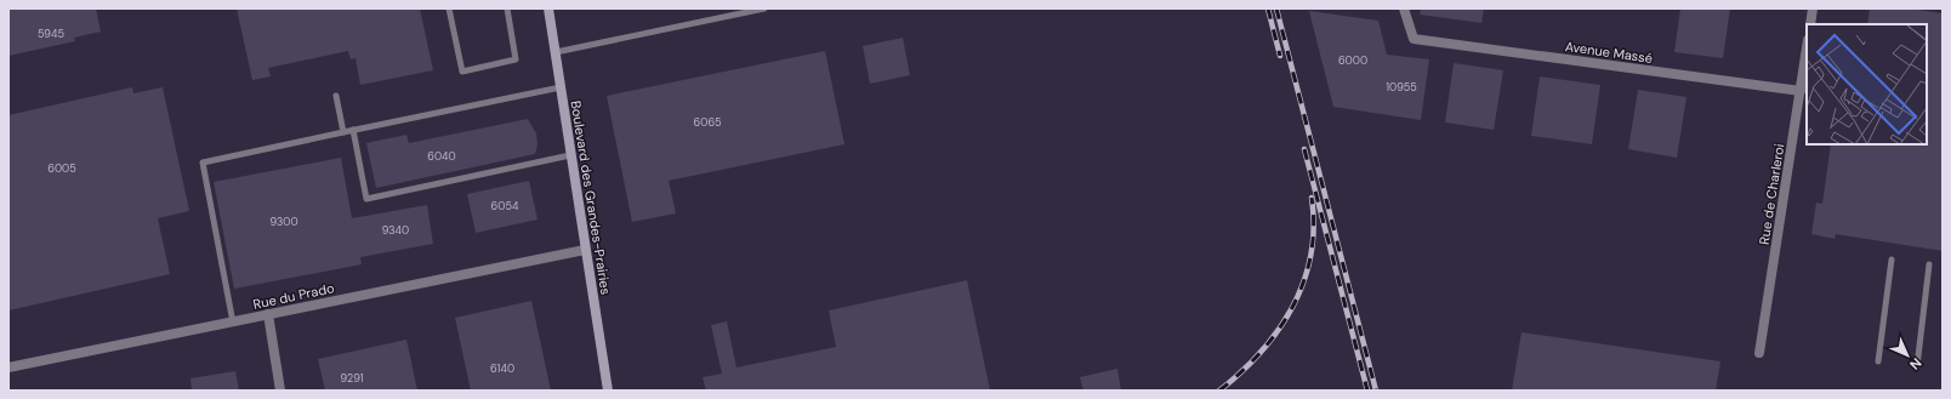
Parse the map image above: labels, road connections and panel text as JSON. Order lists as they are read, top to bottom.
{
  "streets": {
    "main road": ["Boulevard des Grandes-Prairies"],
    "street": ["Avenue Massé", "Rue de Charleroi", "Rue du Prado"]
  },
  "crossings": [
    ["Avenue Massé", "Rue de Charleroi"],
    ["Boulevard des Grandes-Prairies", "Rue du Prado"]
  ],
  "house_numbers": [
    "5945",
    "6000",
    "10955",
    "6065",
    "6040",
    "6005",
    "6054",
    "9300",
    "9340",
    "6140",
    "9291"
  ],
  "north": "bottom right"
}
